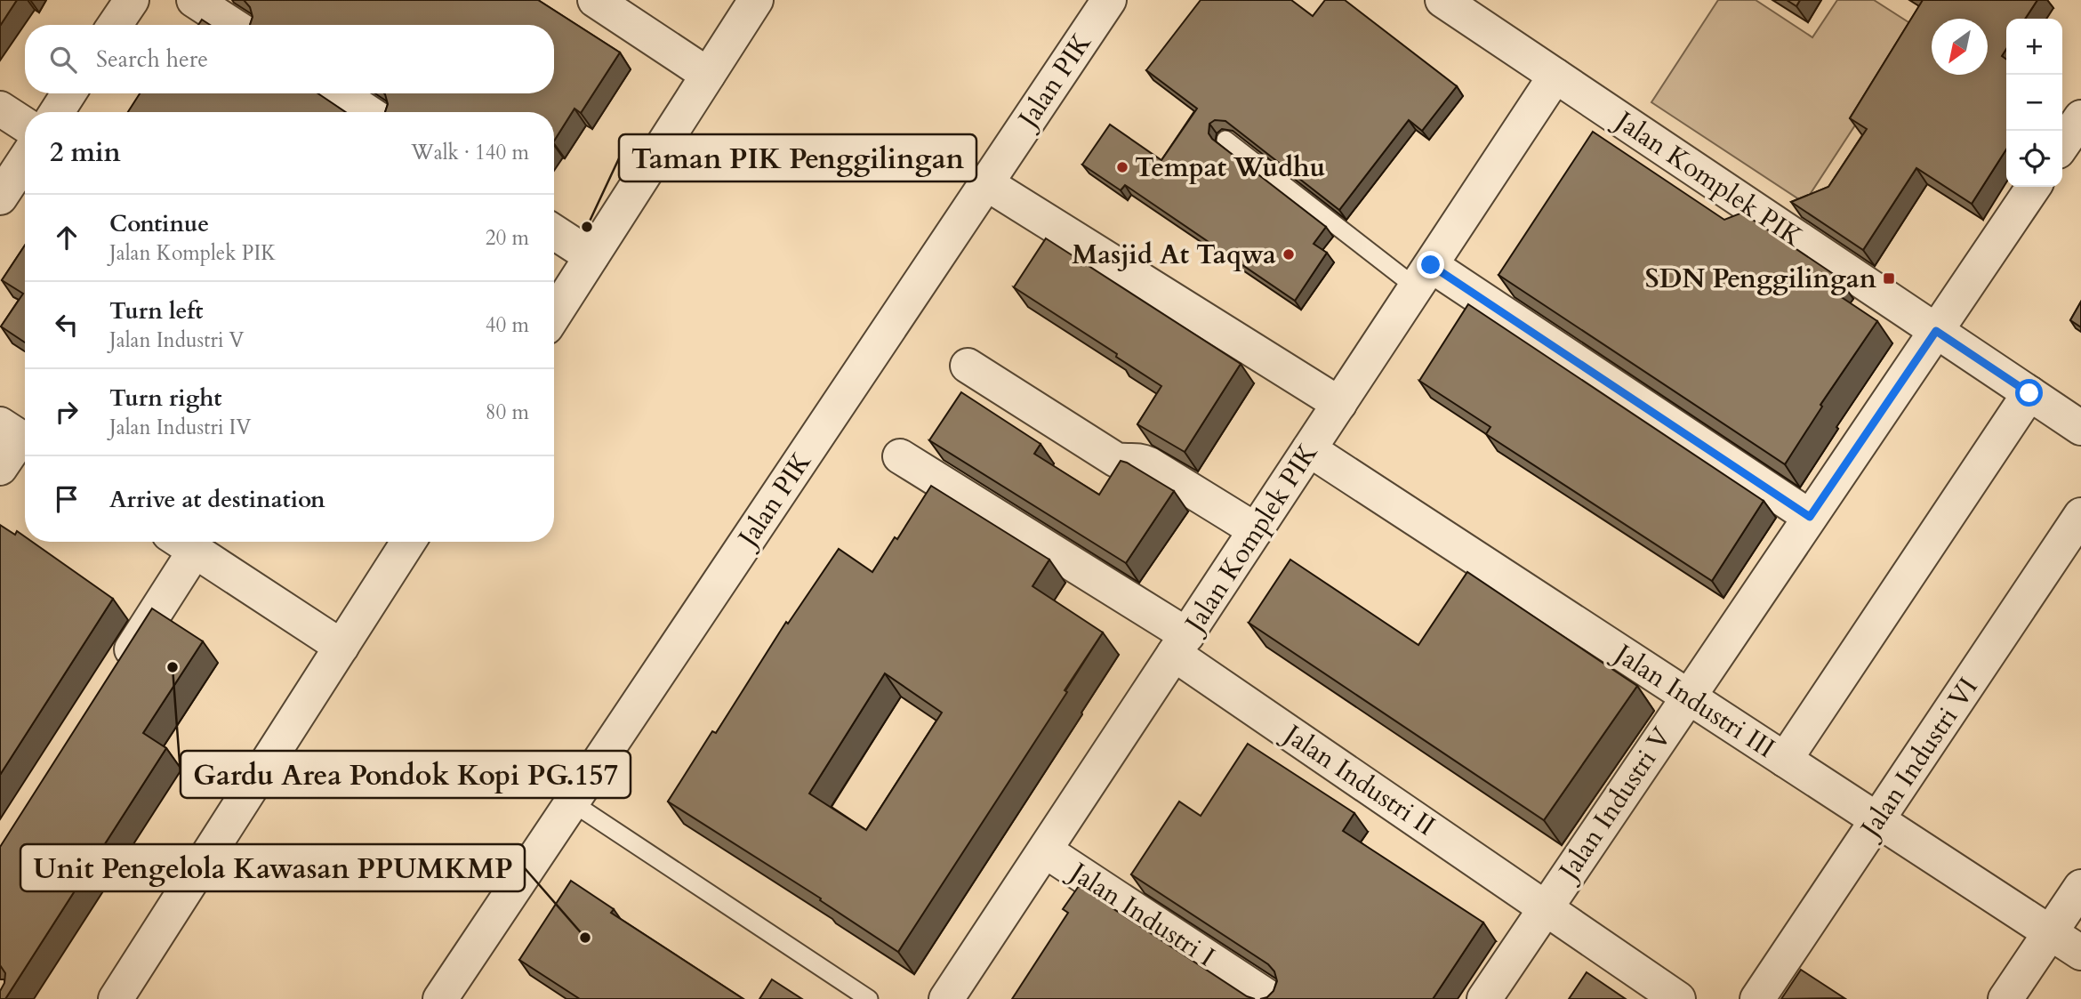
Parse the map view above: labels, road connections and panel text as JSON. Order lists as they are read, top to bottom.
{
  "streets": {
    "street": [
      "Jalan PIK",
      "Jalan Komplek PIK",
      "Jalan Industri III",
      "Jalan Industri VI",
      "Jalan Industri II",
      "Jalan Industri V",
      "Jalan Industri I"
    ]
  },
  "crossings": [
    ["Jalan Komplek PIK", "Jalan Industri III"],
    ["Jalan Komplek PIK", "Jalan Industri II"],
    ["Jalan Komplek PIK", "Jalan Industri V"],
    ["Jalan Komplek PIK", "Jalan Industri I"],
    ["Jalan Industri III", "Jalan Industri VI"],
    ["Jalan Industri III", "Jalan Industri V"],
    ["Jalan Industri II", "Jalan Industri V"]
  ],
  "places": {
    "other": [
      "Tempat Wudhu",
      "Taman PIK Penggilingan",
      "Masjid At Taqwa",
      "Gardu Area Pondok Kopi PG.157",
      "Unit Pengelola Kawasan PPUMKMP"
    ],
    "transit": ["SDN Penggilingan"]
  },
  "north": "bottom left",
  "page": {
    "map_buttons": ["+", "−"],
    "search": "Search here",
    "heading": ["2 min", "Walk · 140 m"],
    "list": [
      ["Continue", "Jalan Komplek PIK", "20 m"],
      ["Turn left", "Jalan Industri V", "40 m"],
      ["Turn right", "Jalan Industri IV", "80 m"],
      "Arrive at destination"
    ]
  }
}
